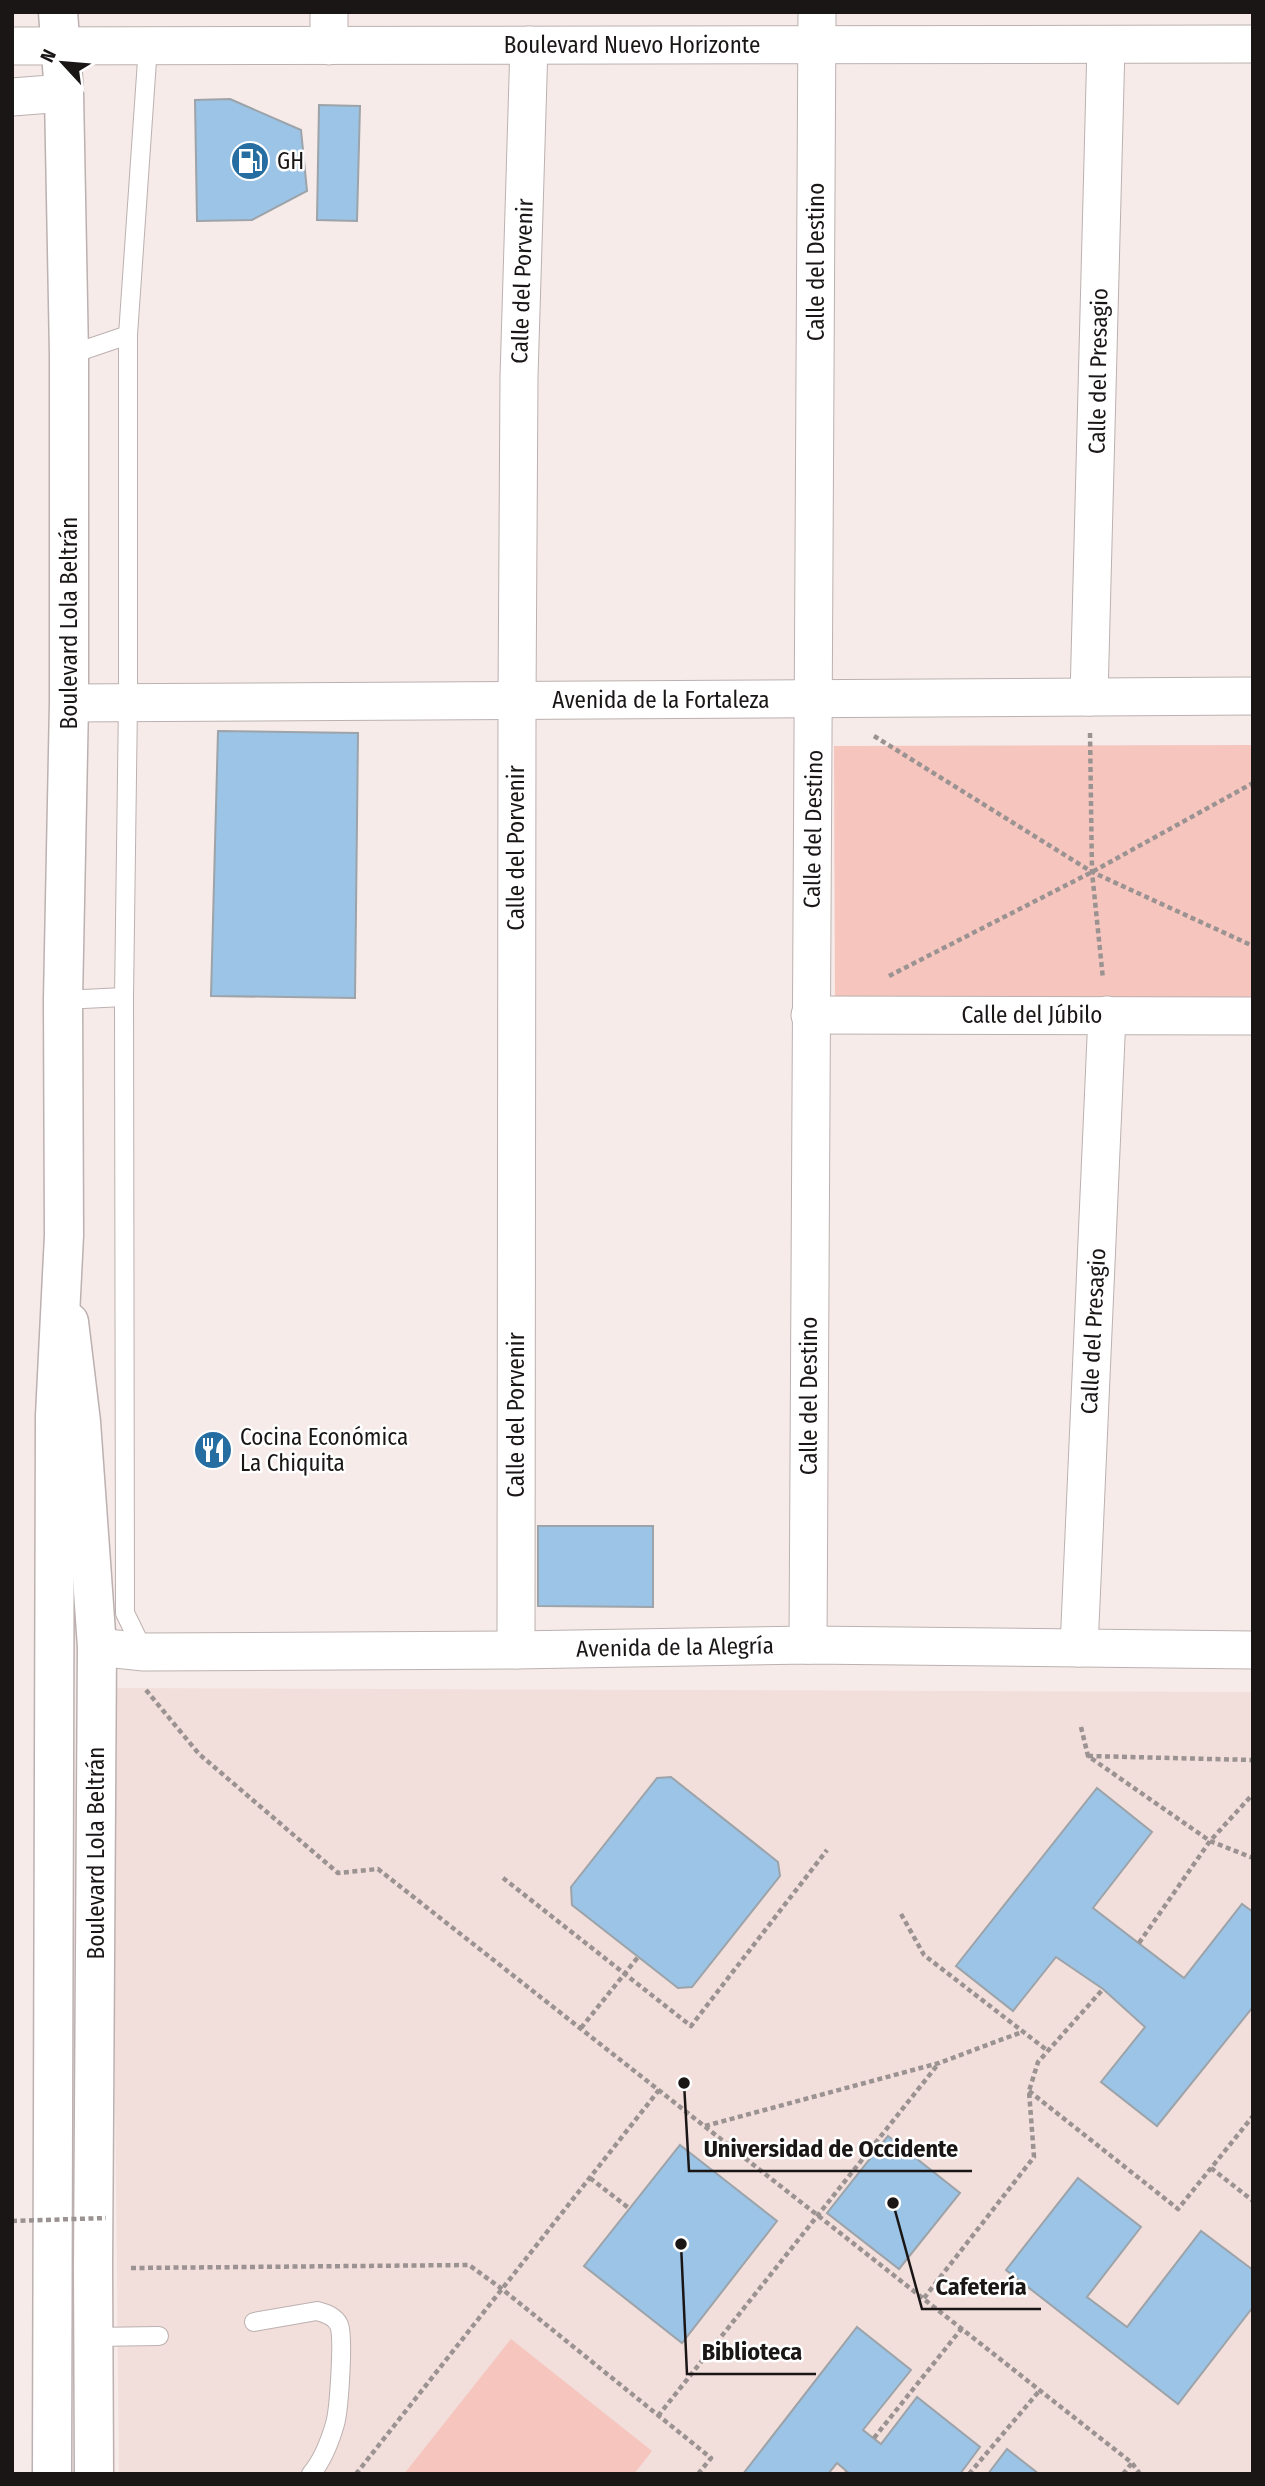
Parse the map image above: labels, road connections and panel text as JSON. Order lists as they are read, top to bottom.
{
  "streets": {
    "main road": ["Boulevard Lola Beltrán"],
    "street": [
      "Boulevard Nuevo Horizonte",
      "Calle del Destino",
      "Calle del Porvenir",
      "Calle del Presagio",
      "Avenida de la Fortaleza",
      "Calle del Júbilo",
      "Avenida de la Alegría"
    ]
  },
  "crossings": [
    ["Boulevard Nuevo Horizonte", "Calle del Destino"],
    ["Boulevard Nuevo Horizonte", "Calle del Porvenir"],
    ["Boulevard Nuevo Horizonte", "Calle del Presagio"],
    ["Boulevard Nuevo Horizonte", "Boulevard Lola Beltrán"],
    ["Calle del Destino", "Avenida de la Fortaleza"],
    ["Calle del Destino", "Calle del Júbilo"],
    ["Calle del Destino", "Avenida de la Alegría"],
    ["Calle del Porvenir", "Avenida de la Fortaleza"],
    ["Calle del Porvenir", "Avenida de la Alegría"],
    ["Calle del Presagio", "Avenida de la Fortaleza"],
    ["Calle del Presagio", "Calle del Júbilo"],
    ["Calle del Presagio", "Avenida de la Alegría"],
    ["Boulevard Lola Beltrán", "Avenida de la Fortaleza"],
    ["Boulevard Lola Beltrán", "Avenida de la Alegría"]
  ],
  "places": {
    "fuel station": ["GH"],
    "restaurant": ["Cocina Económica La Chiquita"],
    "other": ["Universidad de Occidente", "Cafetería", "Biblioteca"]
  },
  "north": "top left"
}
